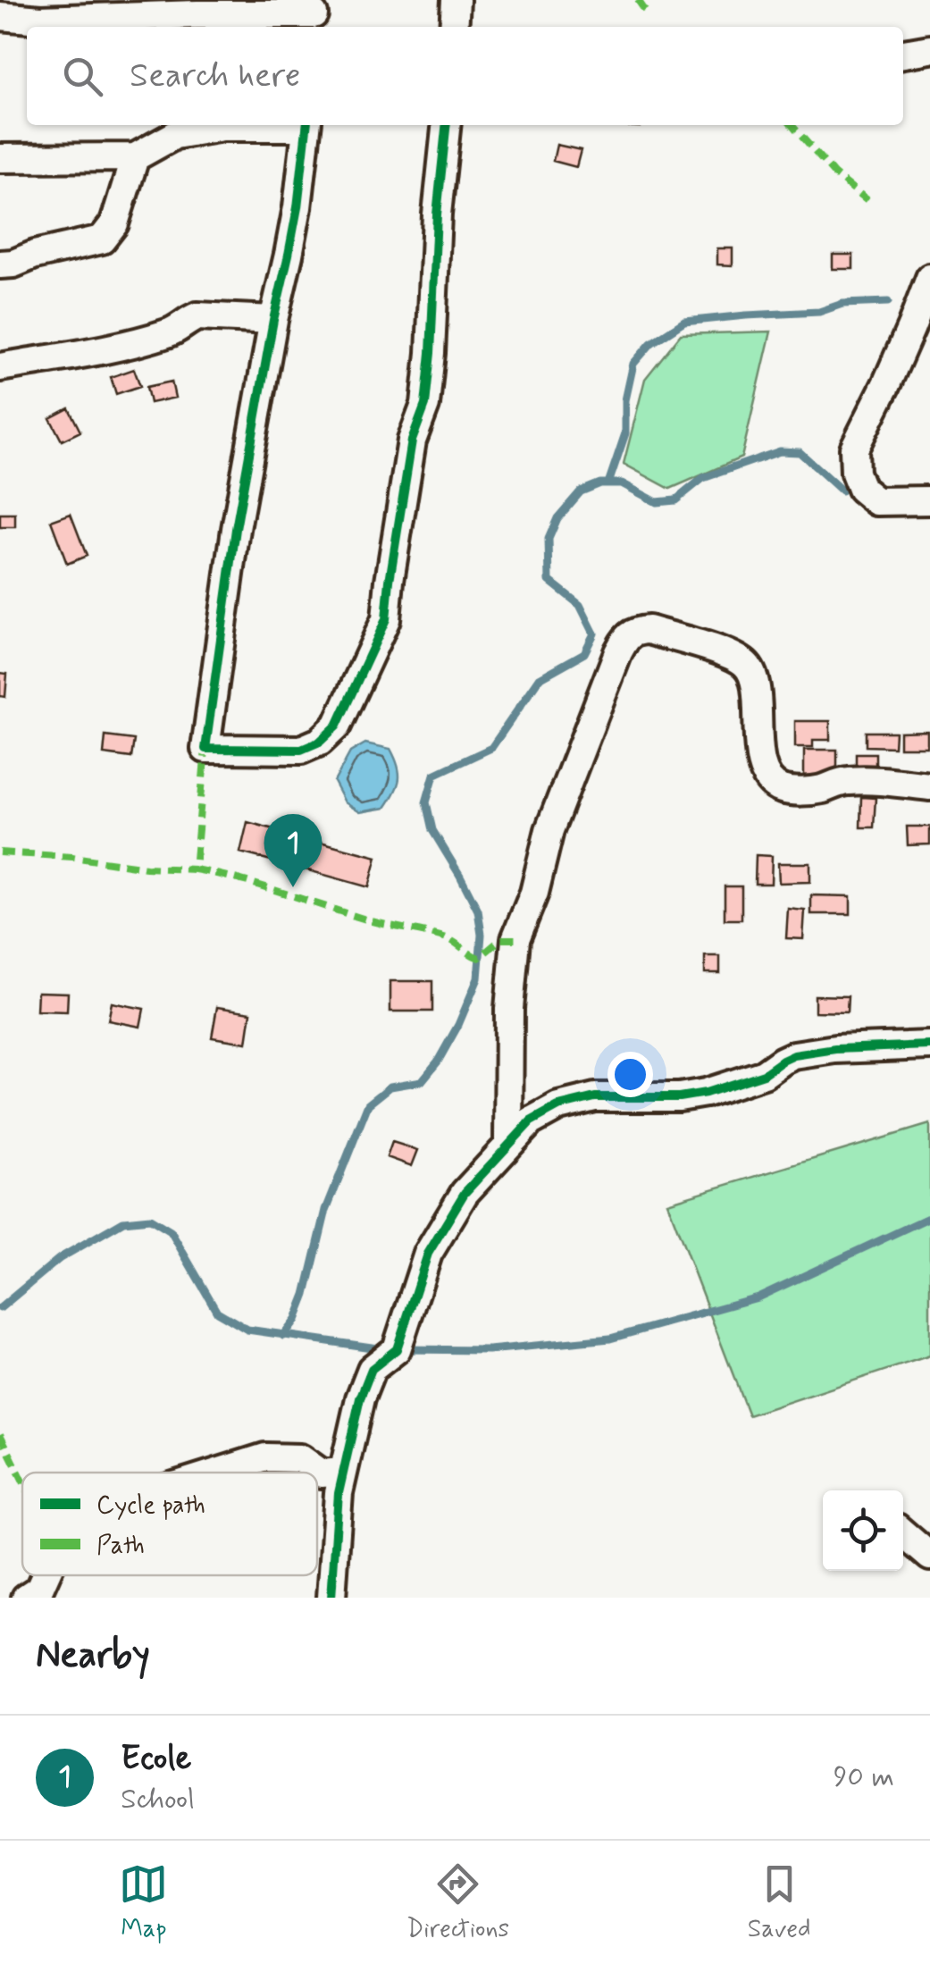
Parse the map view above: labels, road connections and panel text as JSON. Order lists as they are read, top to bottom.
{
  "legend": ["Cycle path", "Path"],
  "page": {
    "search": "Search here",
    "pins": "1",
    "heading": "Nearby",
    "list": [
      {
        "mark": "1",
        "name": "Ecole",
        "note": "School",
        "value": "90 m"
      }
    ],
    "nav": ["Map", "Directions", "Saved"]
  }
}
